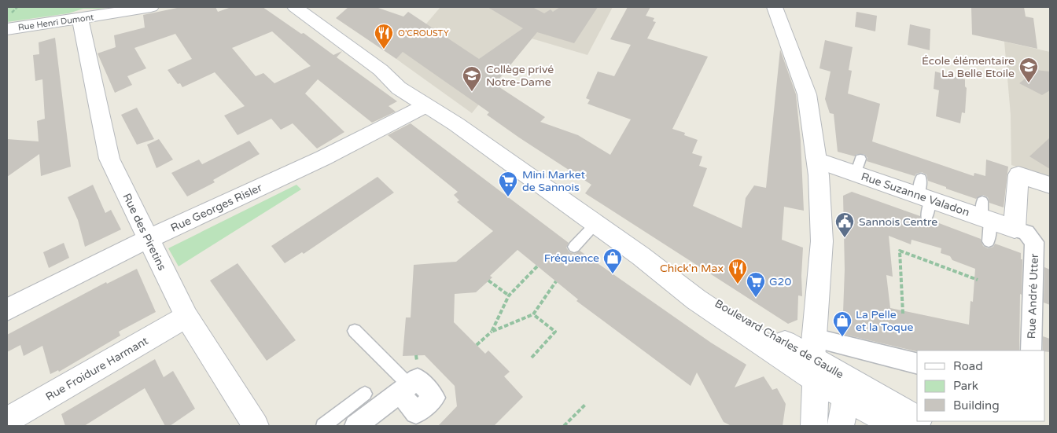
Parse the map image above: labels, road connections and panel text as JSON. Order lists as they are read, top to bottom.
{
  "streets": {
    "street": [
      "Rue Henri Dumont",
      "Rue Suzanne Valadon",
      "Rue Georges Risler",
      "Rue des Piretins",
      "Rue André Utter",
      "Boulevard Charles de Gaulle",
      "Rue Froidure Harmant"
    ]
  },
  "crossings": [
    ["Rue Henri Dumont", "Rue des Piretins"],
    ["Rue Suzanne Valadon", "Rue André Utter"],
    ["Rue Georges Risler", "Rue des Piretins"],
    ["Rue Georges Risler", "Boulevard Charles de Gaulle"],
    ["Rue des Piretins", "Rue Froidure Harmant"]
  ],
  "places": {
    "restaurant": ["O'CROUSTY", "Chick'n Max"],
    "school or university": ["École élémentaire La Belle Etoile", "Collège privé Notre-Dame"],
    "supermarket": ["Mini Market de Sannois", "G20"],
    "public building": ["Sannois Centre"],
    "shop": ["Fréquence", "La Pelle et la Toque"]
  },
  "legend": ["Road", "Park", "Building"]
}
